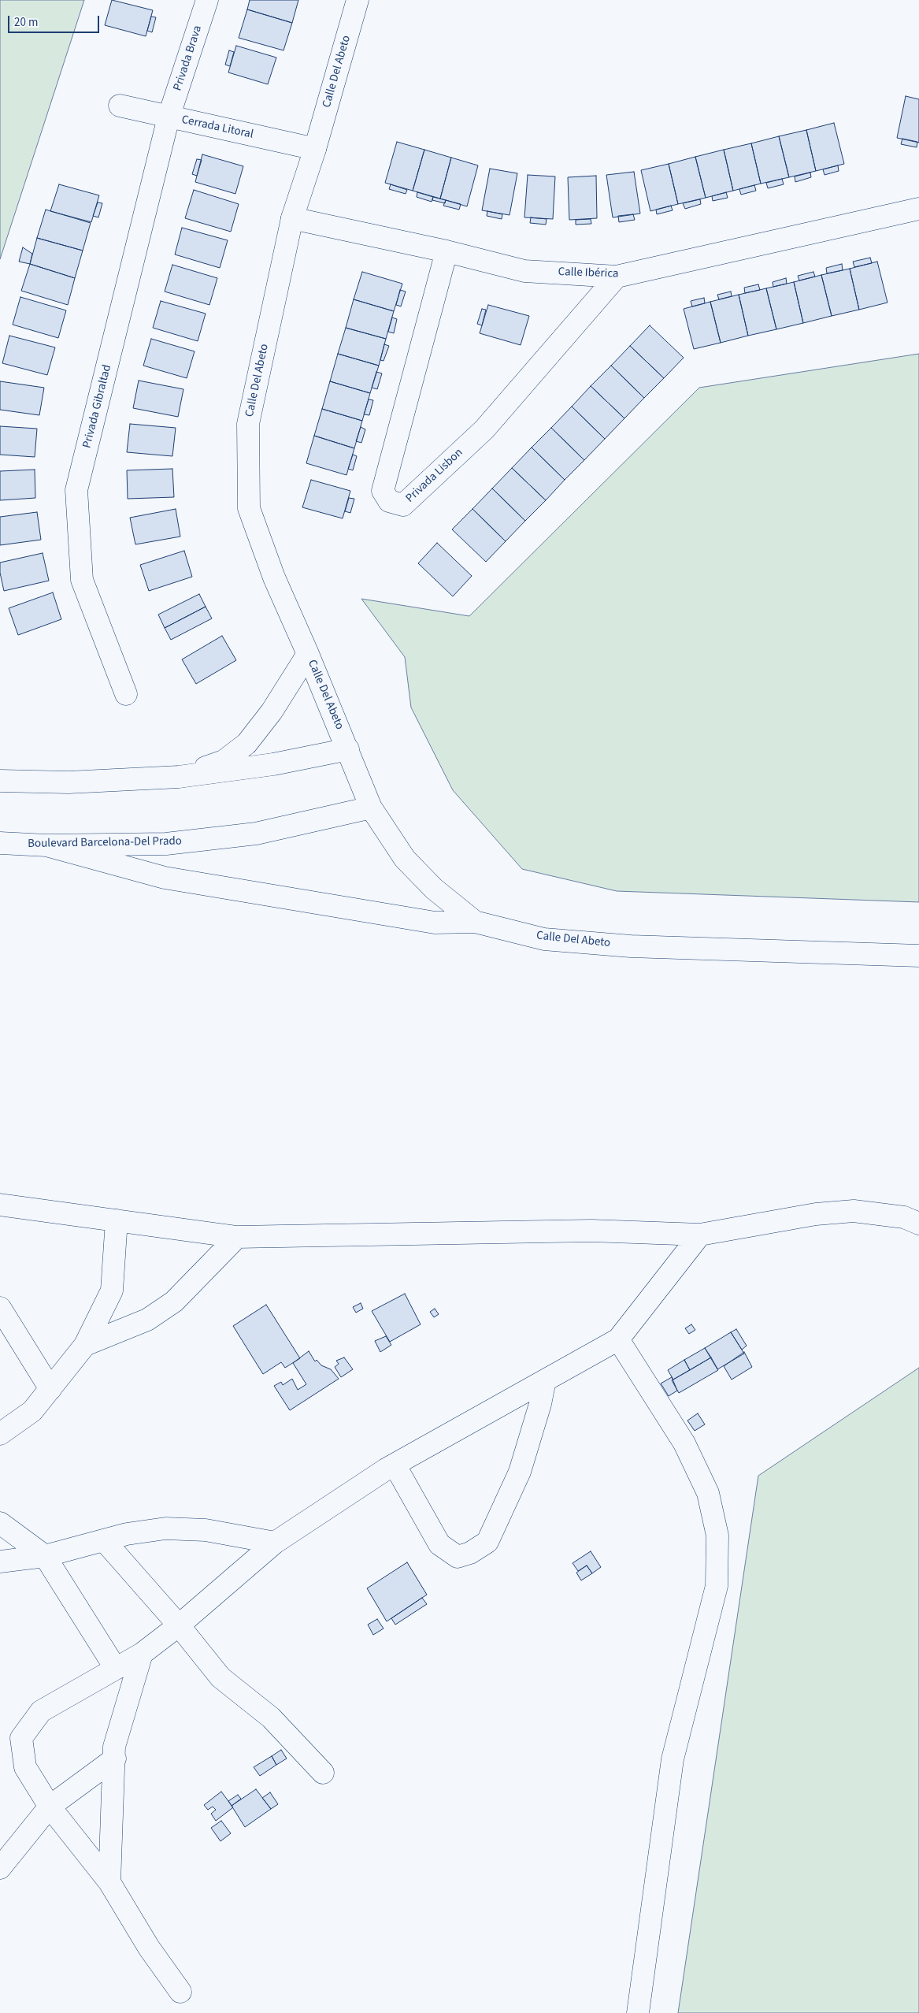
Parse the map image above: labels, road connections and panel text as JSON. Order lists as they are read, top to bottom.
{
  "streets": {
    "street": [
      "Privada Brava",
      "Calle Del Abeto",
      "Cerrada Litoral",
      "Calle Ibérica",
      "Privada Gibraltad",
      "Privada Lisbon",
      "Boulevard Barcelona-Del Prado"
    ]
  },
  "crossings": [
    ["Privada Brava", "Cerrada Litoral"],
    ["Privada Brava", "Privada Gibraltad"],
    ["Calle Del Abeto", "Cerrada Litoral"],
    ["Calle Del Abeto", "Calle Ibérica"],
    ["Calle Del Abeto", "Boulevard Barcelona-Del Prado"],
    ["Cerrada Litoral", "Privada Gibraltad"],
    ["Calle Ibérica", "Privada Lisbon"]
  ],
  "scale_bar": "20 m"
}
